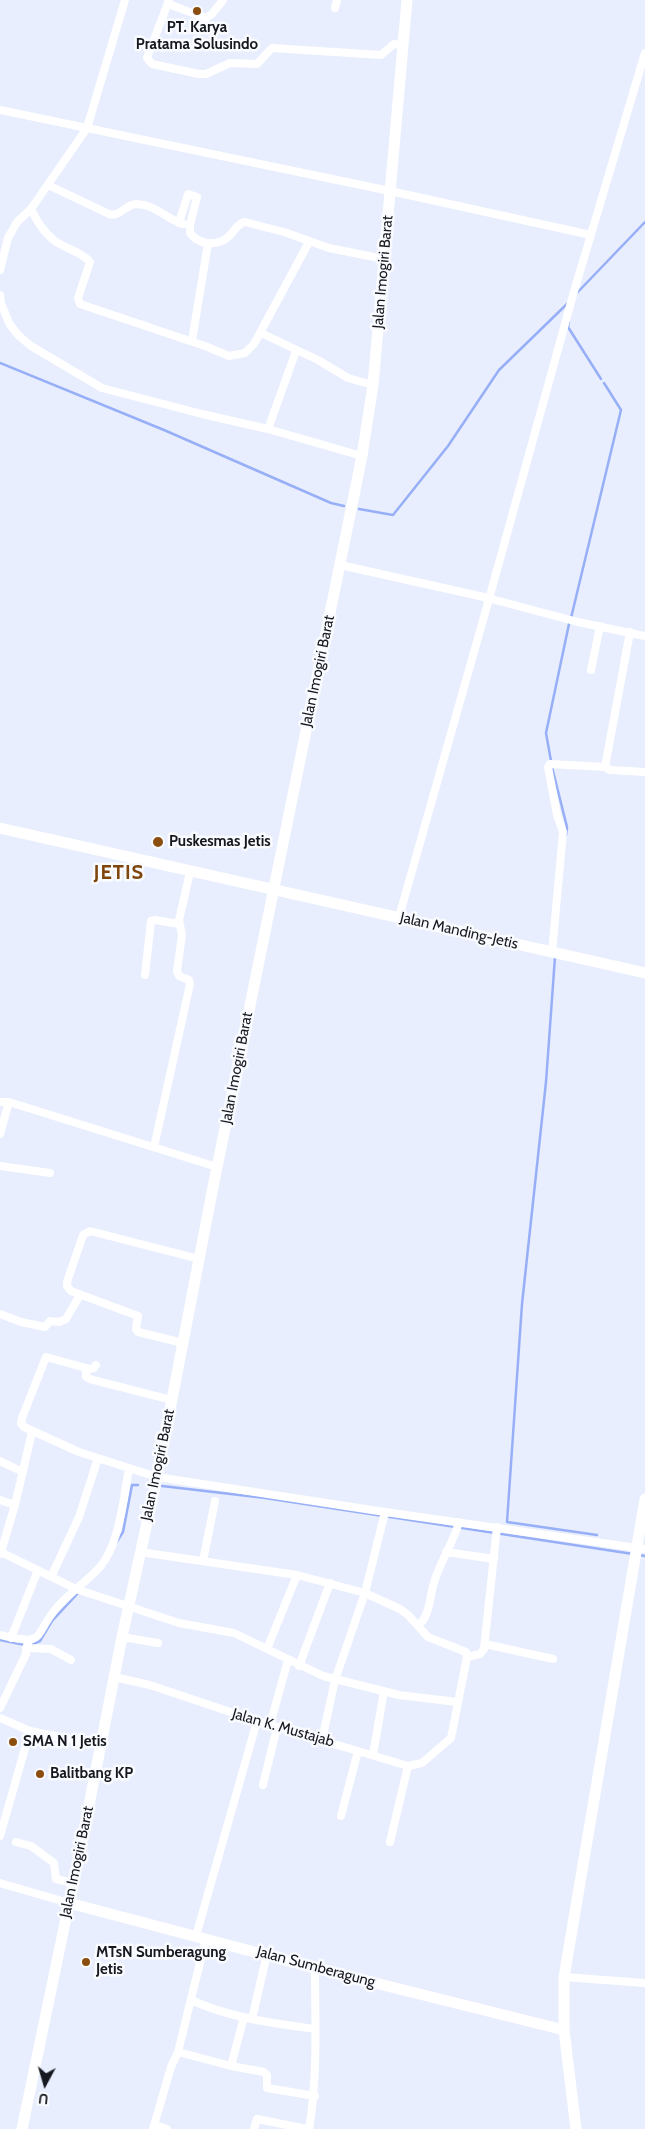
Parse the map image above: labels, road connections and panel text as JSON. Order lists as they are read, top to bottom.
{
  "streets": {
    "main road": ["Jalan Imogiri Barat", "Jalan Manding-Jetis", "Jalan Sumberagung"],
    "street": ["Jalan K. Mustajab"]
  },
  "crossings": [
    ["Jalan Imogiri Barat", "Jalan Manding-Jetis"],
    ["Jalan Imogiri Barat", "Jalan K. Mustajab"],
    ["Jalan Imogiri Barat", "Jalan Sumberagung"]
  ],
  "districts": ["JETIS"],
  "places": [
    "PT. Karya Pratama Solusindo",
    "Puskesmas Jetis",
    "SMA N 1 Jetis",
    "Balitbang KP",
    "MTsN Sumberagung Jetis"
  ],
  "north": "bottom"
}
